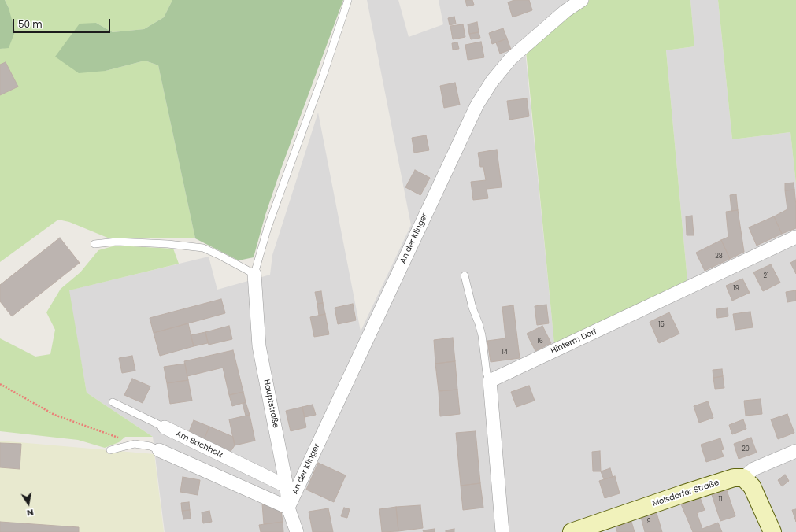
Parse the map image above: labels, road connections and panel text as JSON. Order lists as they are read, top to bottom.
{
  "streets": {
    "street": [
      "An der Klinger",
      "Hinterm Dorf",
      "Hauptstraße",
      "Am Bachholz",
      "Molsdorfer Straße"
    ]
  },
  "crossings": [
    ["An der Klinger", "Hauptstraße"],
    ["Hauptstraße", "Am Bachholz"]
  ],
  "house_numbers": [
    "28",
    "21",
    "19",
    "15",
    "16",
    "14",
    "20",
    "11",
    "9"
  ],
  "scale_bar": "50 m",
  "north": "bottom"
}
